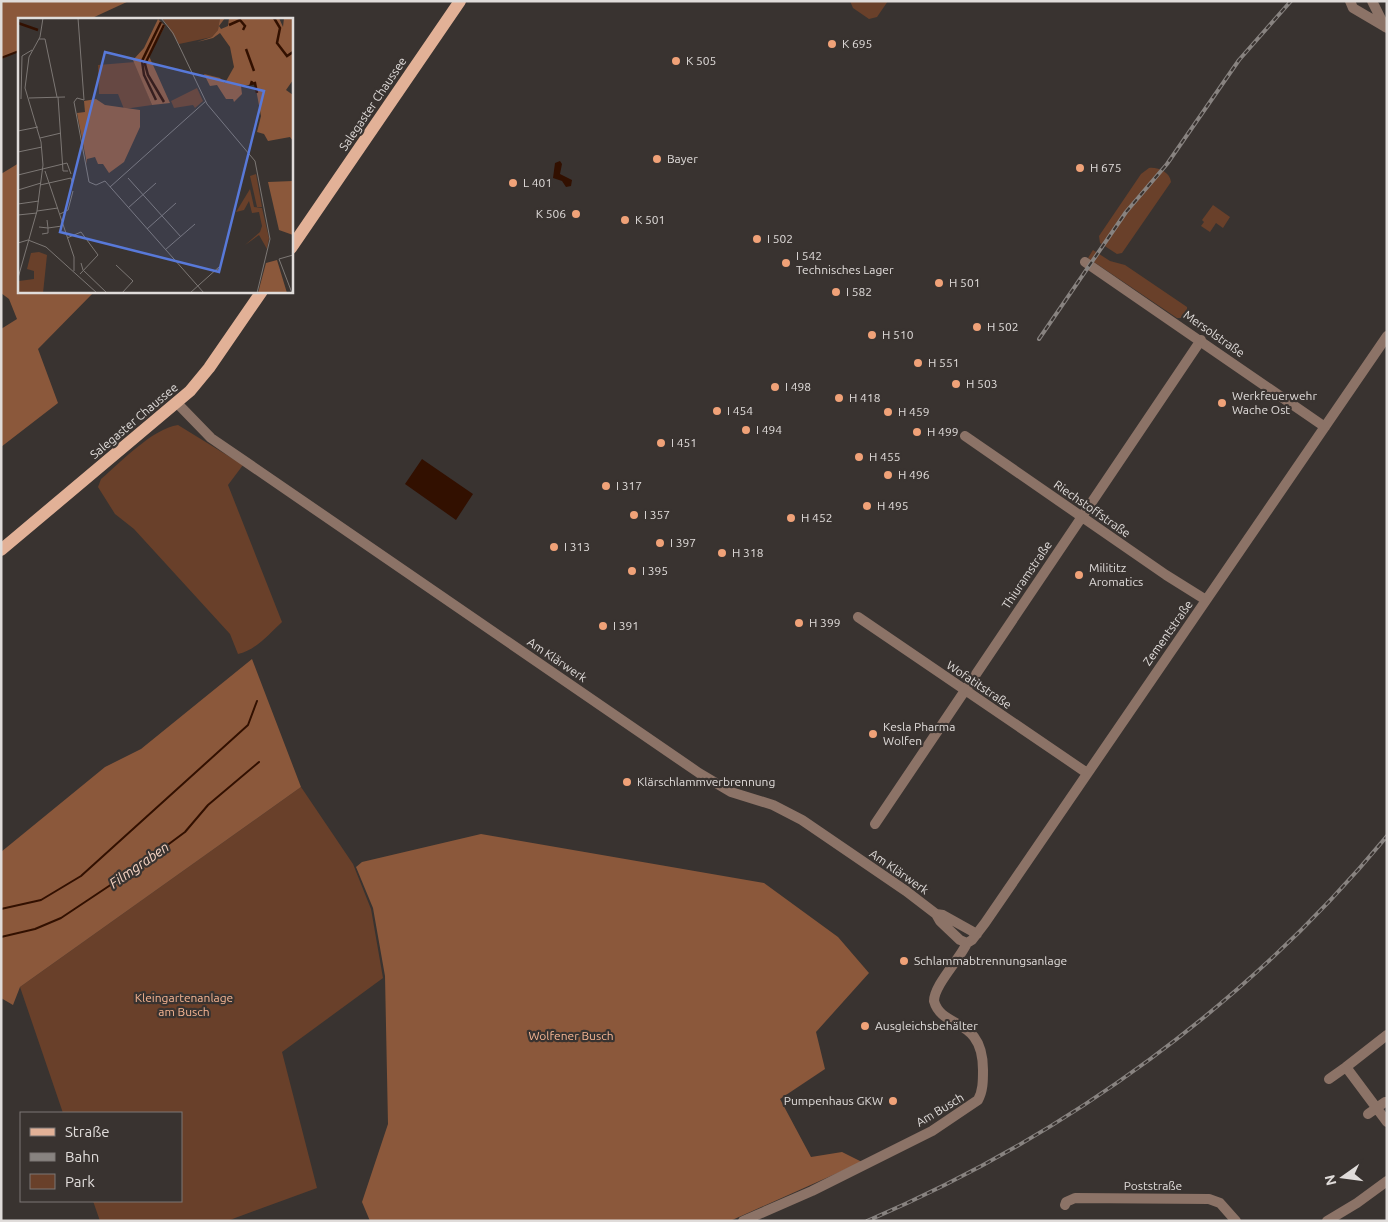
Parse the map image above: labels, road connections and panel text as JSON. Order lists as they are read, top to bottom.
{
  "streets": {
    "main road": ["Salegaster Chaussee"],
    "street": [
      "Mersolstraße",
      "Riechstoffstraße",
      "Thiuramstraße",
      "Zementstraße",
      "Am Klärwerk",
      "Wofatitstraße",
      "Am Busch",
      "Poststraße"
    ]
  },
  "crossings": [
    ["Salegaster Chaussee", "Am Klärwerk"],
    ["Mersolstraße", "Thiuramstraße"],
    ["Mersolstraße", "Zementstraße"],
    ["Riechstoffstraße", "Thiuramstraße"],
    ["Riechstoffstraße", "Zementstraße"],
    ["Thiuramstraße", "Wofatitstraße"],
    ["Zementstraße", "Am Klärwerk"],
    ["Zementstraße", "Wofatitstraße"],
    ["Zementstraße", "Am Busch"],
    ["Am Klärwerk", "Am Busch"]
  ],
  "water": ["Filmgraben"],
  "parks": ["Kleingartenanlage am Busch", "Wolfener Busch"],
  "places": [
    "K 695",
    "K 505",
    "Bayer",
    "H 675",
    "L 401",
    "K 506",
    "K 501",
    "I 502",
    "I 542 Technisches Lager",
    "H 501",
    "I 582",
    "H 502",
    "H 510",
    "H 551",
    "H 503",
    "I 498",
    "H 418",
    "Werkfeuerwehr Wache Ost",
    "I 454",
    "H 459",
    "I 494",
    "H 499",
    "I 451",
    "H 455",
    "H 496",
    "I 317",
    "H 495",
    "I 357",
    "H 452",
    "I 397",
    "I 313",
    "H 318",
    "I 395",
    "Milititz Aromatics",
    "H 399",
    "I 391",
    "Kesla Pharma Wolfen",
    "Klärschlammverbrennung",
    "Schlammabtrennungsanlage",
    "Ausgleichsbehälter",
    "Pumpenhaus GKW"
  ],
  "legend": ["Straße", "Bahn", "Park"],
  "north": "left"
}
